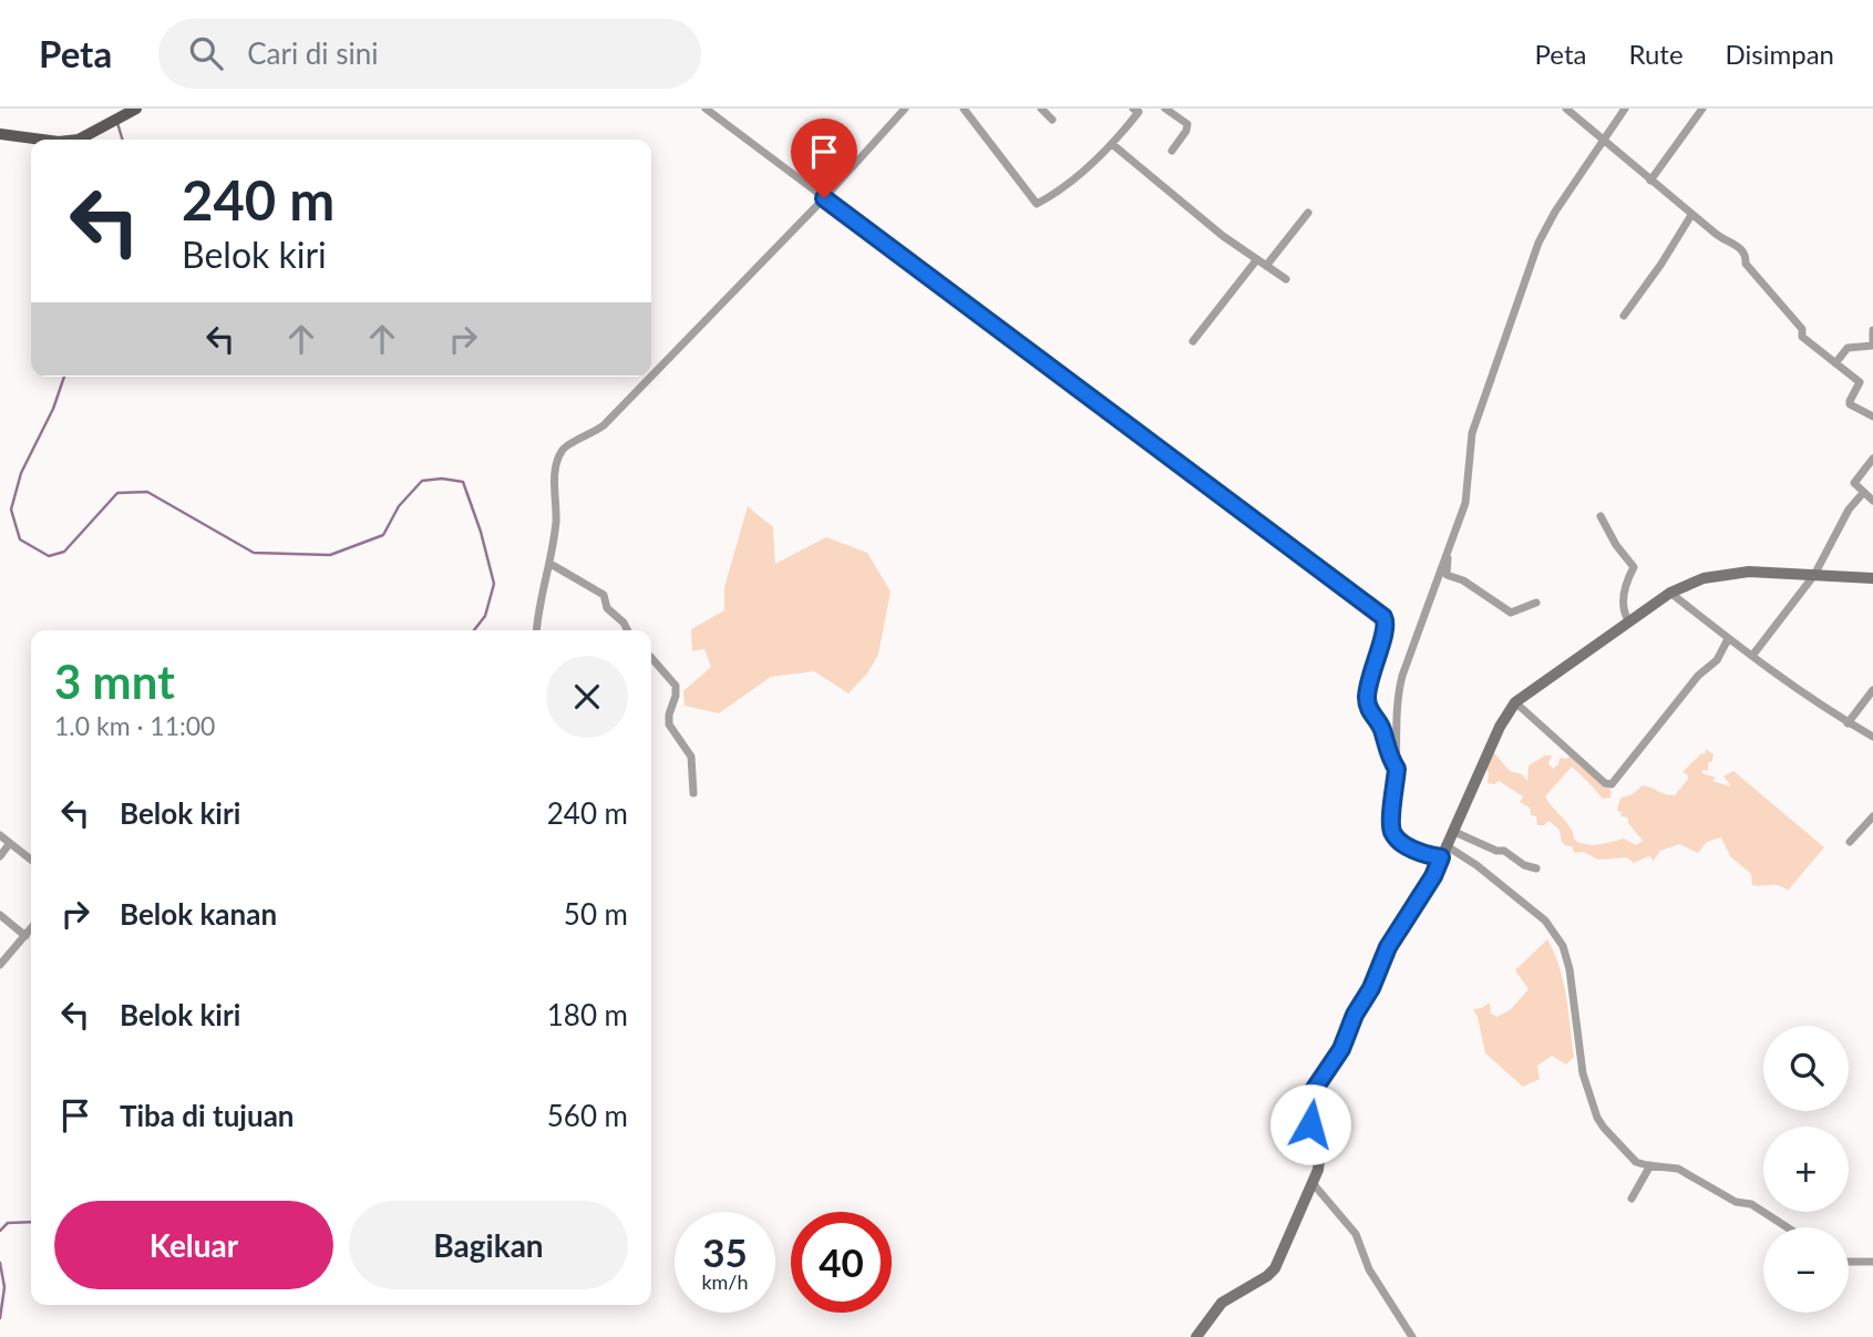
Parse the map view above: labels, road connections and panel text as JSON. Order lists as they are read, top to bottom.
{
  "page": {
    "header": "Peta",
    "search": "Cari di sini",
    "nav": ["Peta", "Rute", "Disimpan"],
    "turn": ["240 m", "Belok kiri"],
    "heading": ["3 mnt", "1.0 km · 11:00"],
    "list": [
      {
        "name": "Belok kiri",
        "value": "240 m"
      },
      {
        "name": "Belok kanan",
        "value": "50 m"
      },
      {
        "name": "Belok kiri",
        "value": "180 m"
      },
      {
        "name": "Tiba di tujuan",
        "value": "560 m"
      }
    ],
    "map_buttons": ["+", "−"],
    "buttons": ["Keluar", "Bagikan"],
    "speed": "35 km/h",
    "limit": "40"
  }
}
